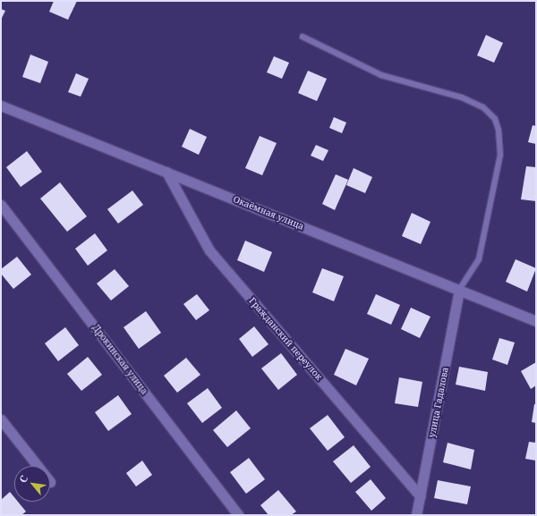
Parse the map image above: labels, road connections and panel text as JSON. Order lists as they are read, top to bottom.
{
  "streets": {
    "street": [
      "Окаёмная улица",
      "Гражданский переулок",
      "Дрокинская улица",
      "улица Гадалова"
    ]
  },
  "crossings": [
    ["Окаёмная улица", "Гражданский переулок"],
    ["Окаёмная улица", "улица Гадалова"],
    ["Гражданский переулок", "улица Гадалова"]
  ],
  "north": "top left"
}
